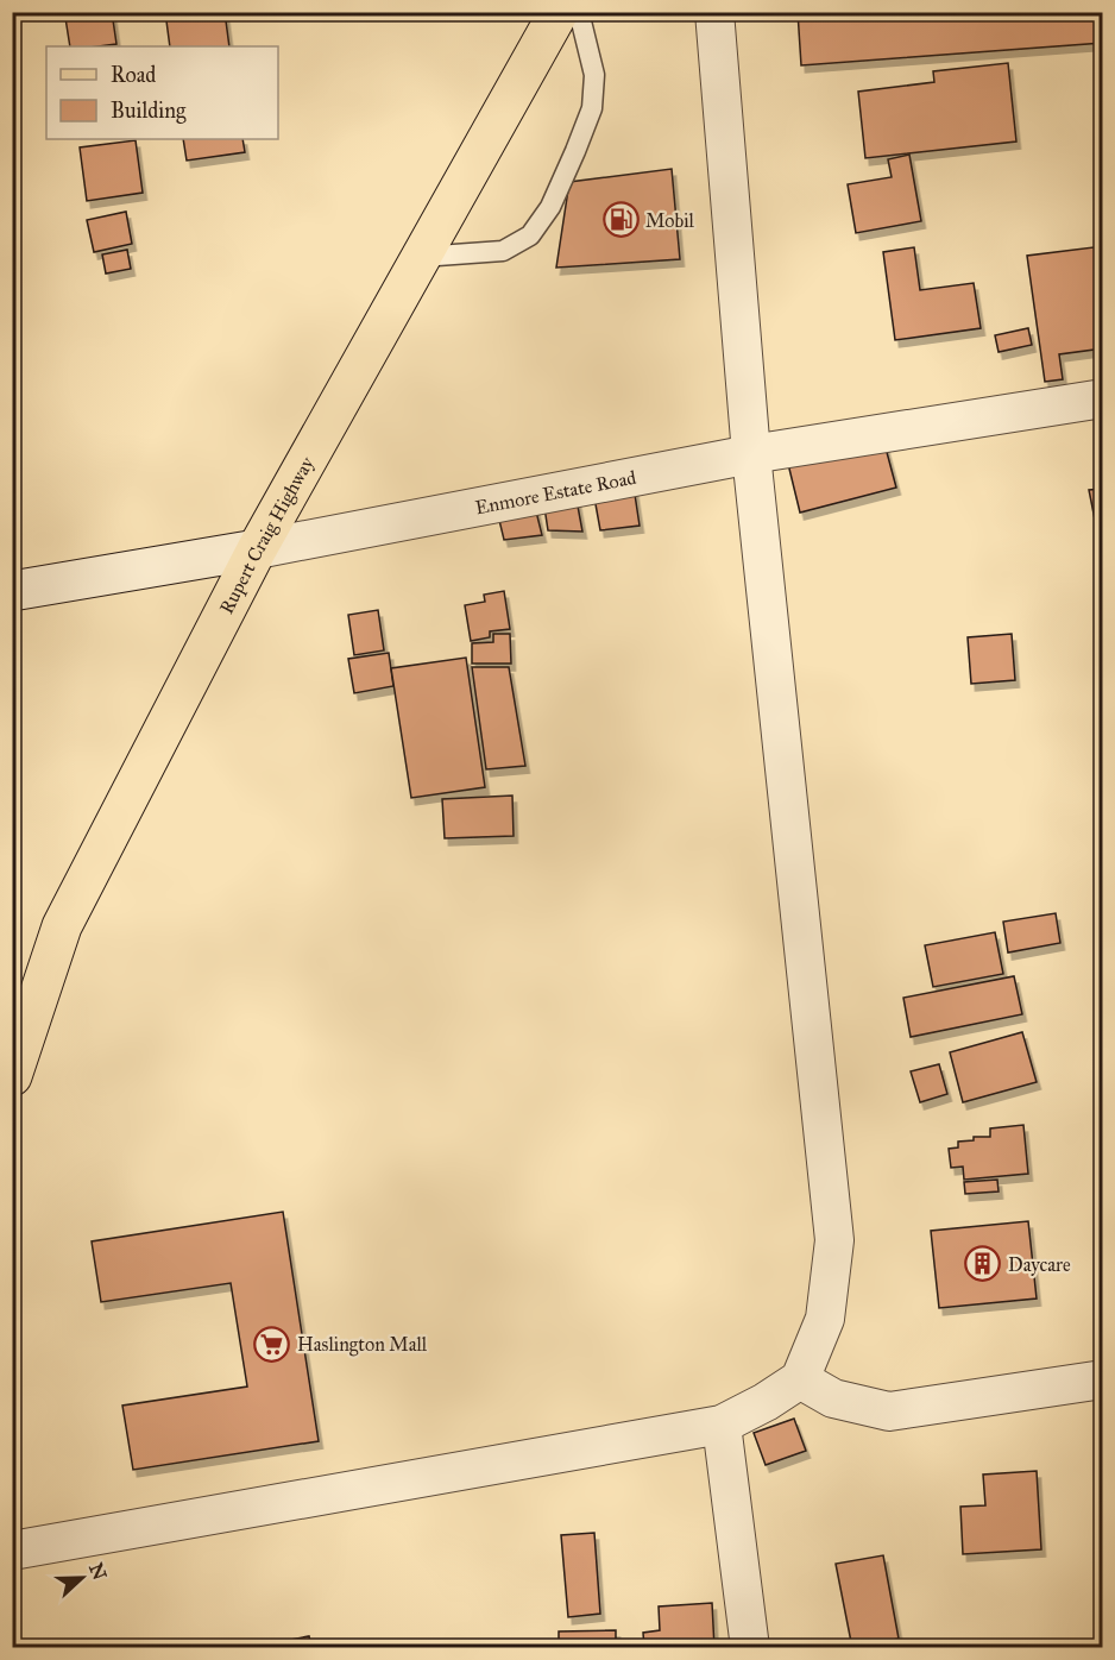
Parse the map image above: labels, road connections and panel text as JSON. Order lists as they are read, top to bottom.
{
  "streets": {
    "main road": ["Enmore Estate Road", "Rupert Craig Highway"]
  },
  "crossings": [
    ["Enmore Estate Road", "Rupert Craig Highway"]
  ],
  "places": {
    "fuel station": ["Mobil"],
    "building": ["Daycare"],
    "supermarket": ["Haslington Mall"]
  },
  "legend": ["Road", "Building"],
  "north": "right"
}
